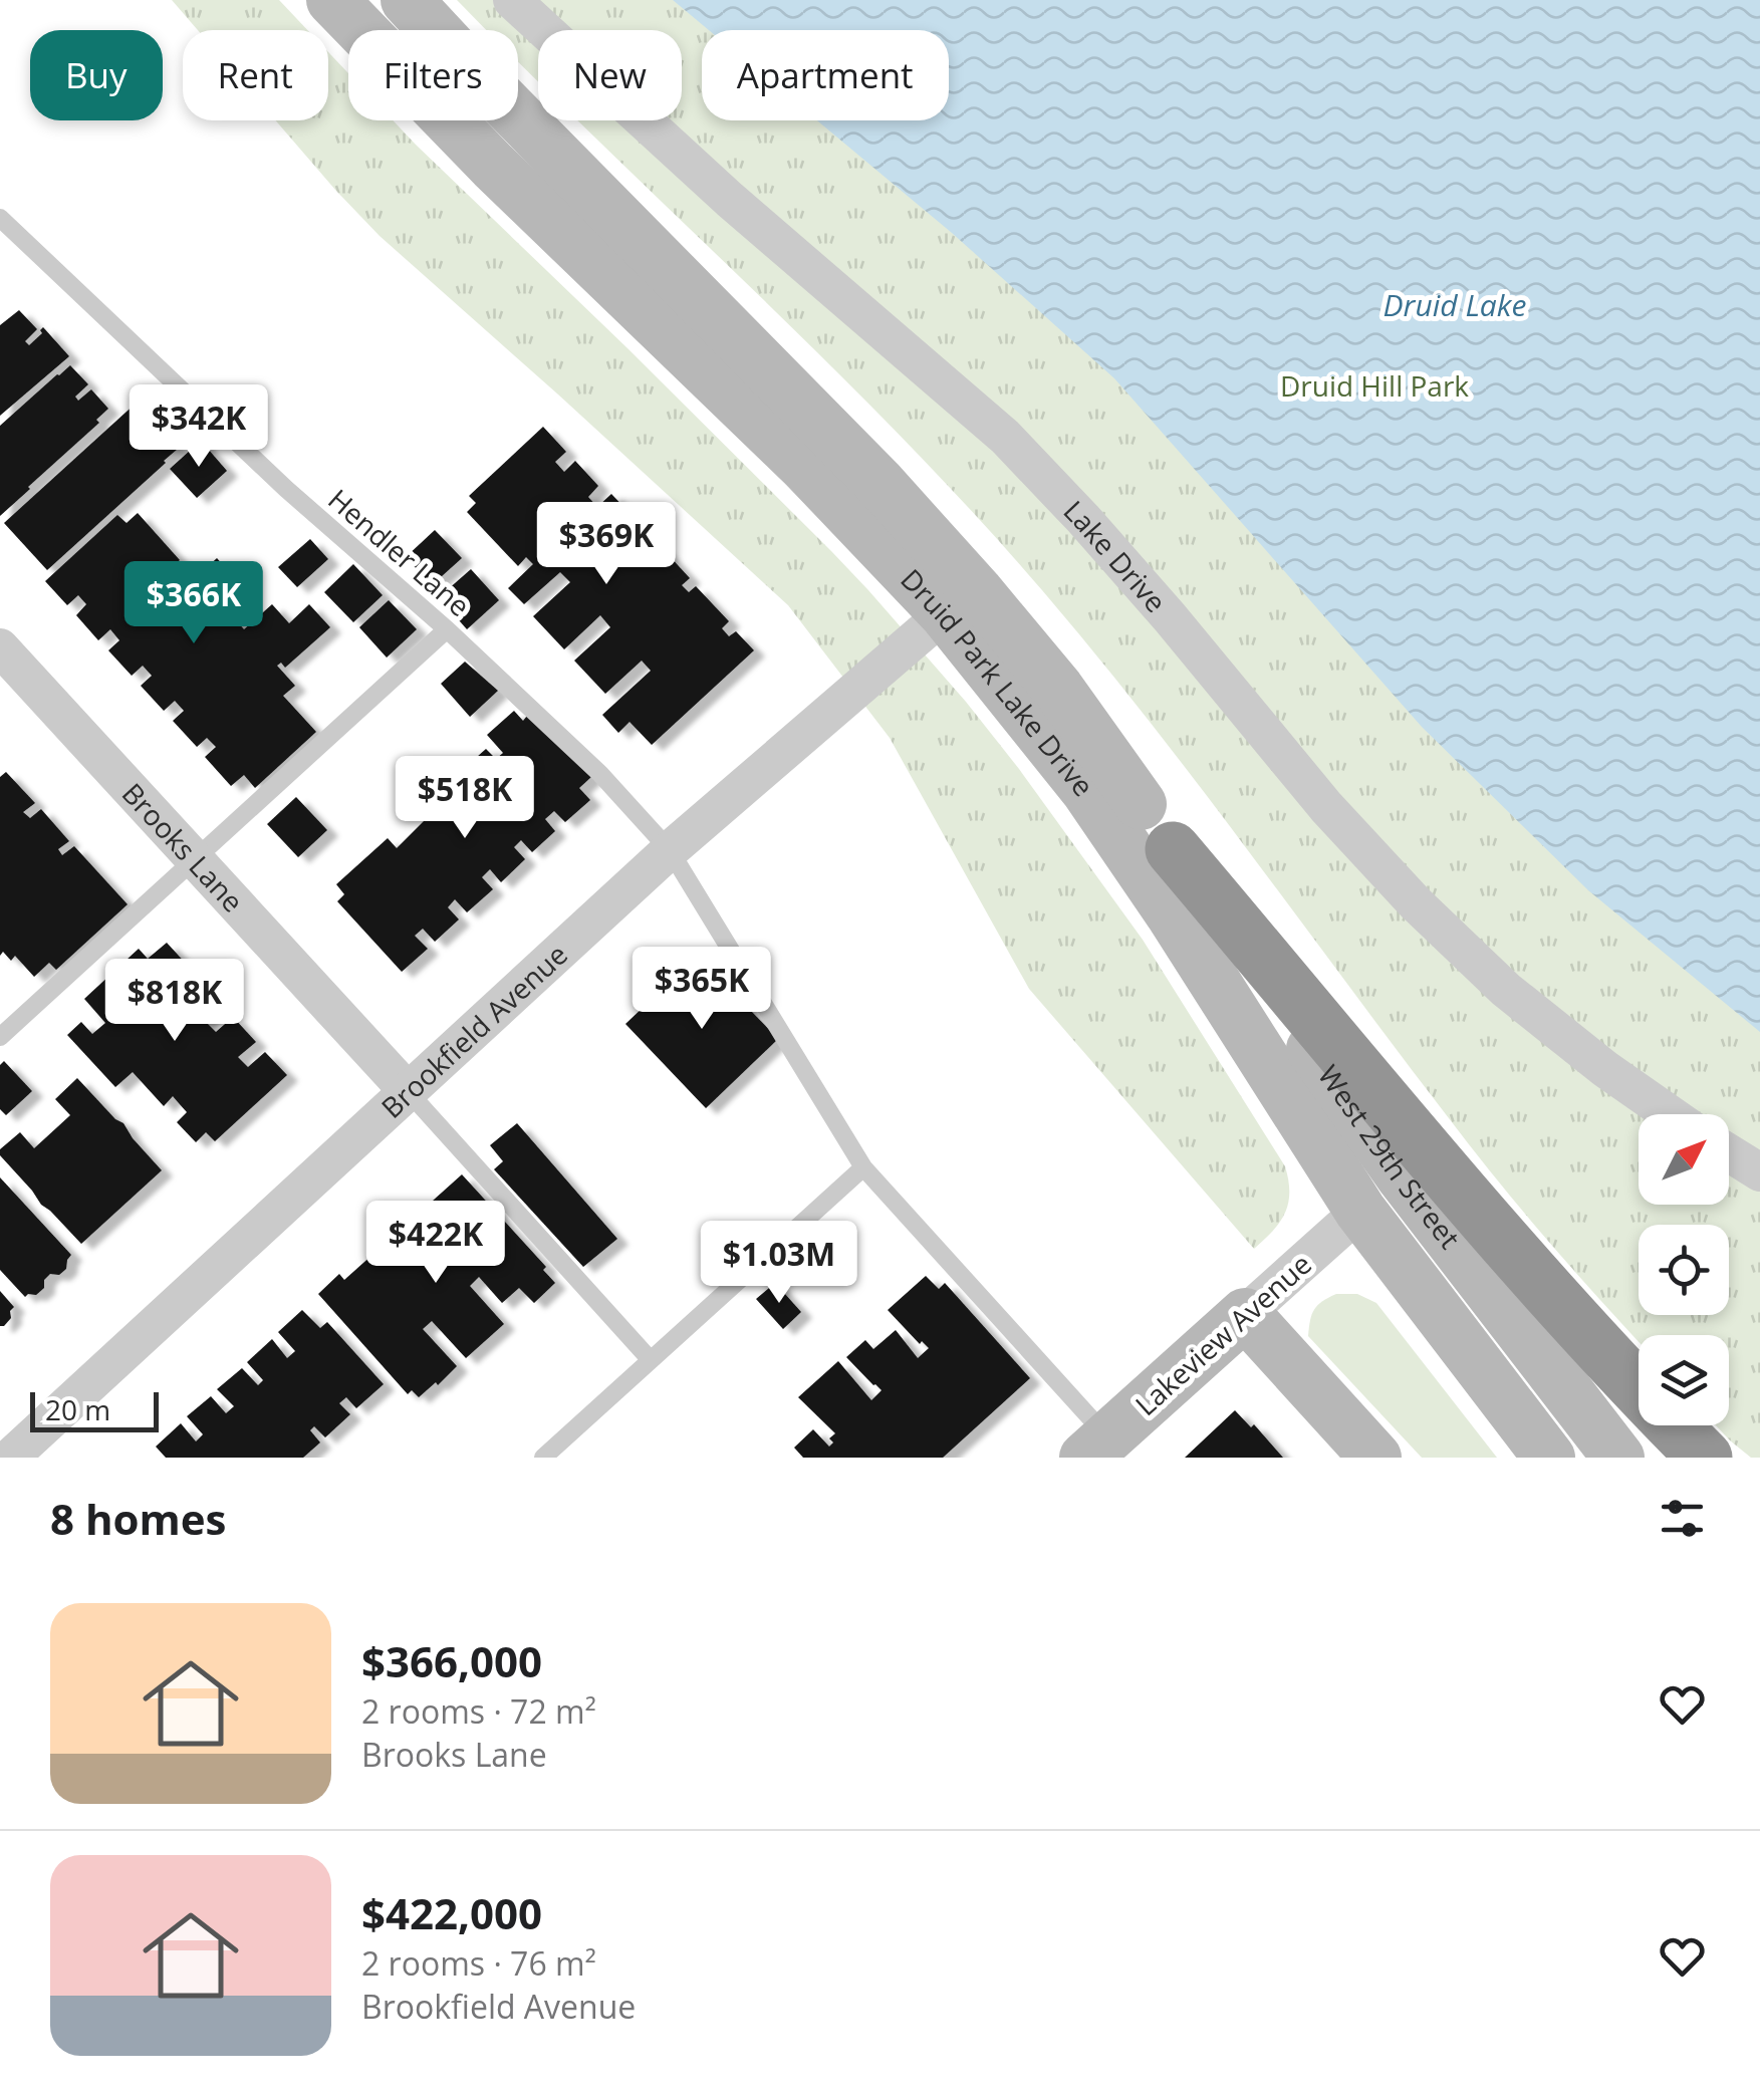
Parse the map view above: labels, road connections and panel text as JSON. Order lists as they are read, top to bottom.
{
  "streets": {
    "main road": ["Druid Park Lake Drive", "West 29th Street", "Lakeview Avenue"],
    "street": ["Lake Drive", "Brooks Lane", "Brookfield Avenue"],
    "lane": ["Hendler Lane"]
  },
  "crossings": [
    ["Hendler Lane", "Brookfield Avenue"],
    ["Hendler Lane", "Lakeview Avenue"],
    ["Druid Park Lake Drive", "Brookfield Avenue"],
    ["Druid Park Lake Drive", "West 29th Street"],
    ["Druid Park Lake Drive", "Lakeview Avenue"],
    ["Brooks Lane", "Brookfield Avenue"]
  ],
  "water": ["Druid Lake"],
  "parks": ["Druid Hill Park"],
  "scale_bar": "20 m",
  "north": "top right",
  "page": {
    "chip": [
      "Buy",
      "Rent",
      "Filters",
      "New",
      "Apartment"
    ],
    "price": [
      "$342K",
      "$369K",
      "$366K",
      "$518K",
      "$365K",
      "$818K",
      "$422K",
      "$1.03M"
    ],
    "scale": "20 m",
    "heading": "8 homes",
    "list": [
      {
        "name": "$366,000",
        "note": "2 rooms · 72 m² · Brooks Lane"
      },
      {
        "name": "$422,000",
        "note": "2 rooms · 76 m² · Brookfield Avenue"
      }
    ]
  }
}
